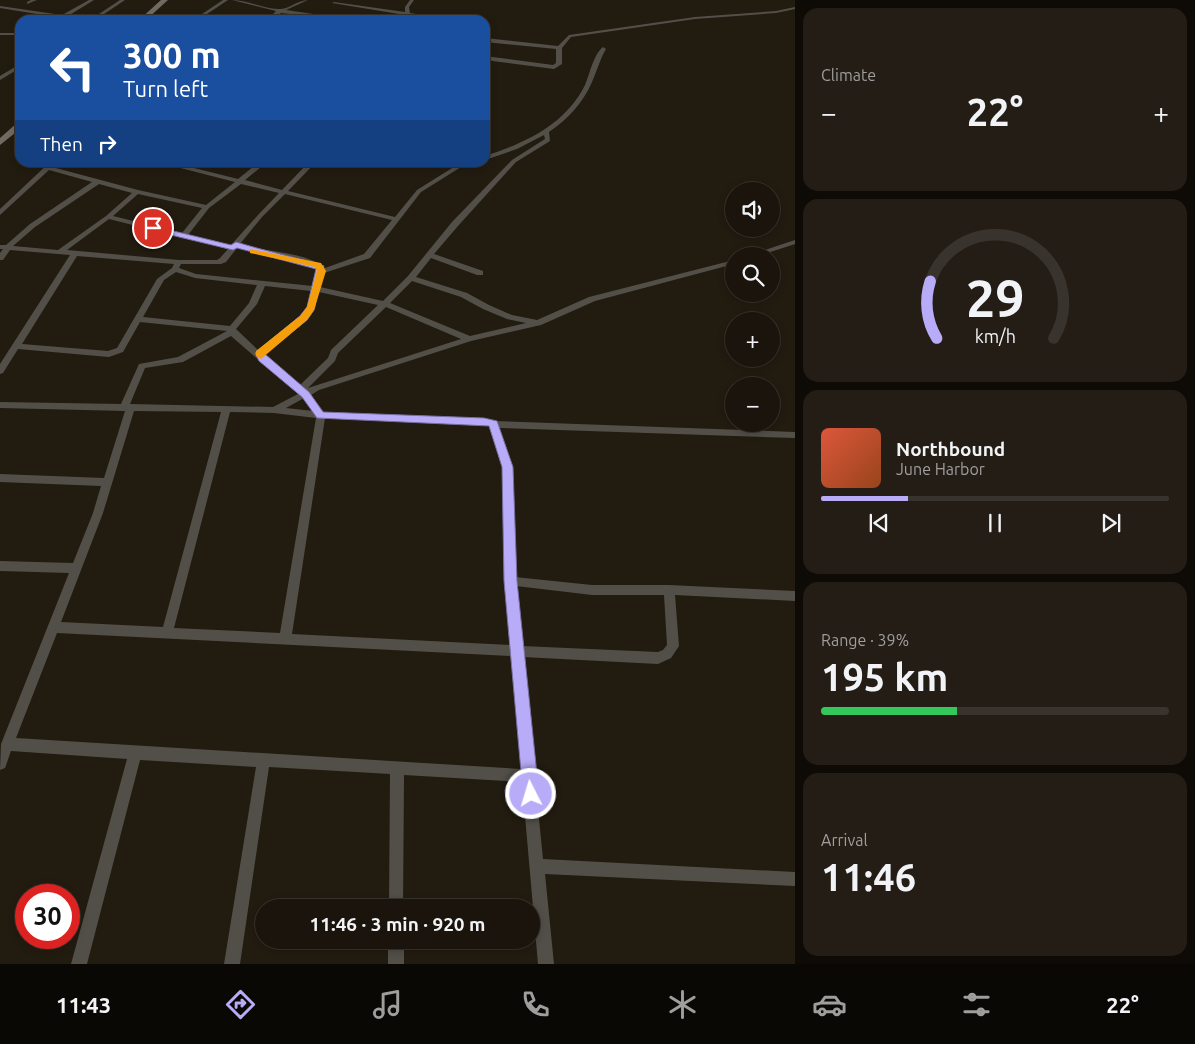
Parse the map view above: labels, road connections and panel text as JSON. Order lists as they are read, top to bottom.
{
  "page": {
    "tile": [
      "Climate",
      ["Range · 39%", "195 km"],
      ["Arrival", "11:46"]
    ],
    "turn": ["300 m", "Turn left"],
    "heat": ["−", "22°", "+"],
    "then": "Then",
    "map_buttons": ["+", "−"],
    "song": ["Northbound", "June Harbor"],
    "limit": "30",
    "trip": "11:46 · 3 min · 920 m",
    "tabs": ["11:43", "22°"],
    "gauge": ["29", "km/h"]
  }
}
